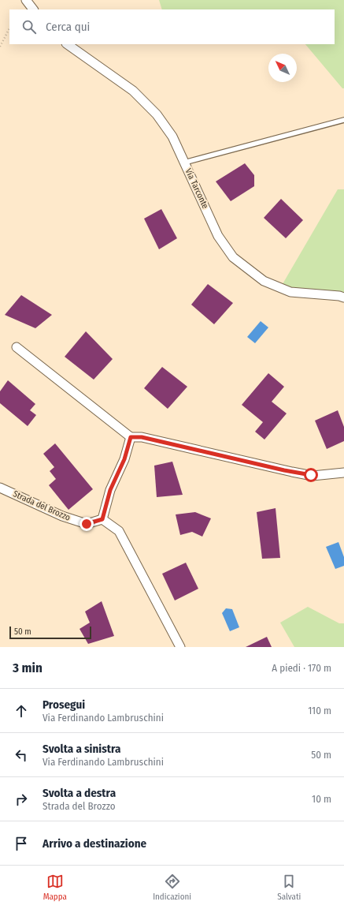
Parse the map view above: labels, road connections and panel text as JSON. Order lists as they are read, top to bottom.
{
  "streets": {
    "street": ["Via Tarconte", "Strada del Brozzo"]
  },
  "scale_bar": "50 m",
  "north": "top left",
  "page": {
    "search": "Cerca qui",
    "scale": "50 m",
    "heading": ["3 min", "A piedi · 170 m"],
    "list": [
      ["Prosegui", "Via Ferdinando Lambruschini", "110 m"],
      ["Svolta a sinistra", "Via Ferdinando Lambruschini", "50 m"],
      ["Svolta a destra", "Strada del Brozzo", "10 m"],
      "Arrivo a destinazione"
    ],
    "nav": ["Mappa", "Indicazioni", "Salvati"]
  }
}
